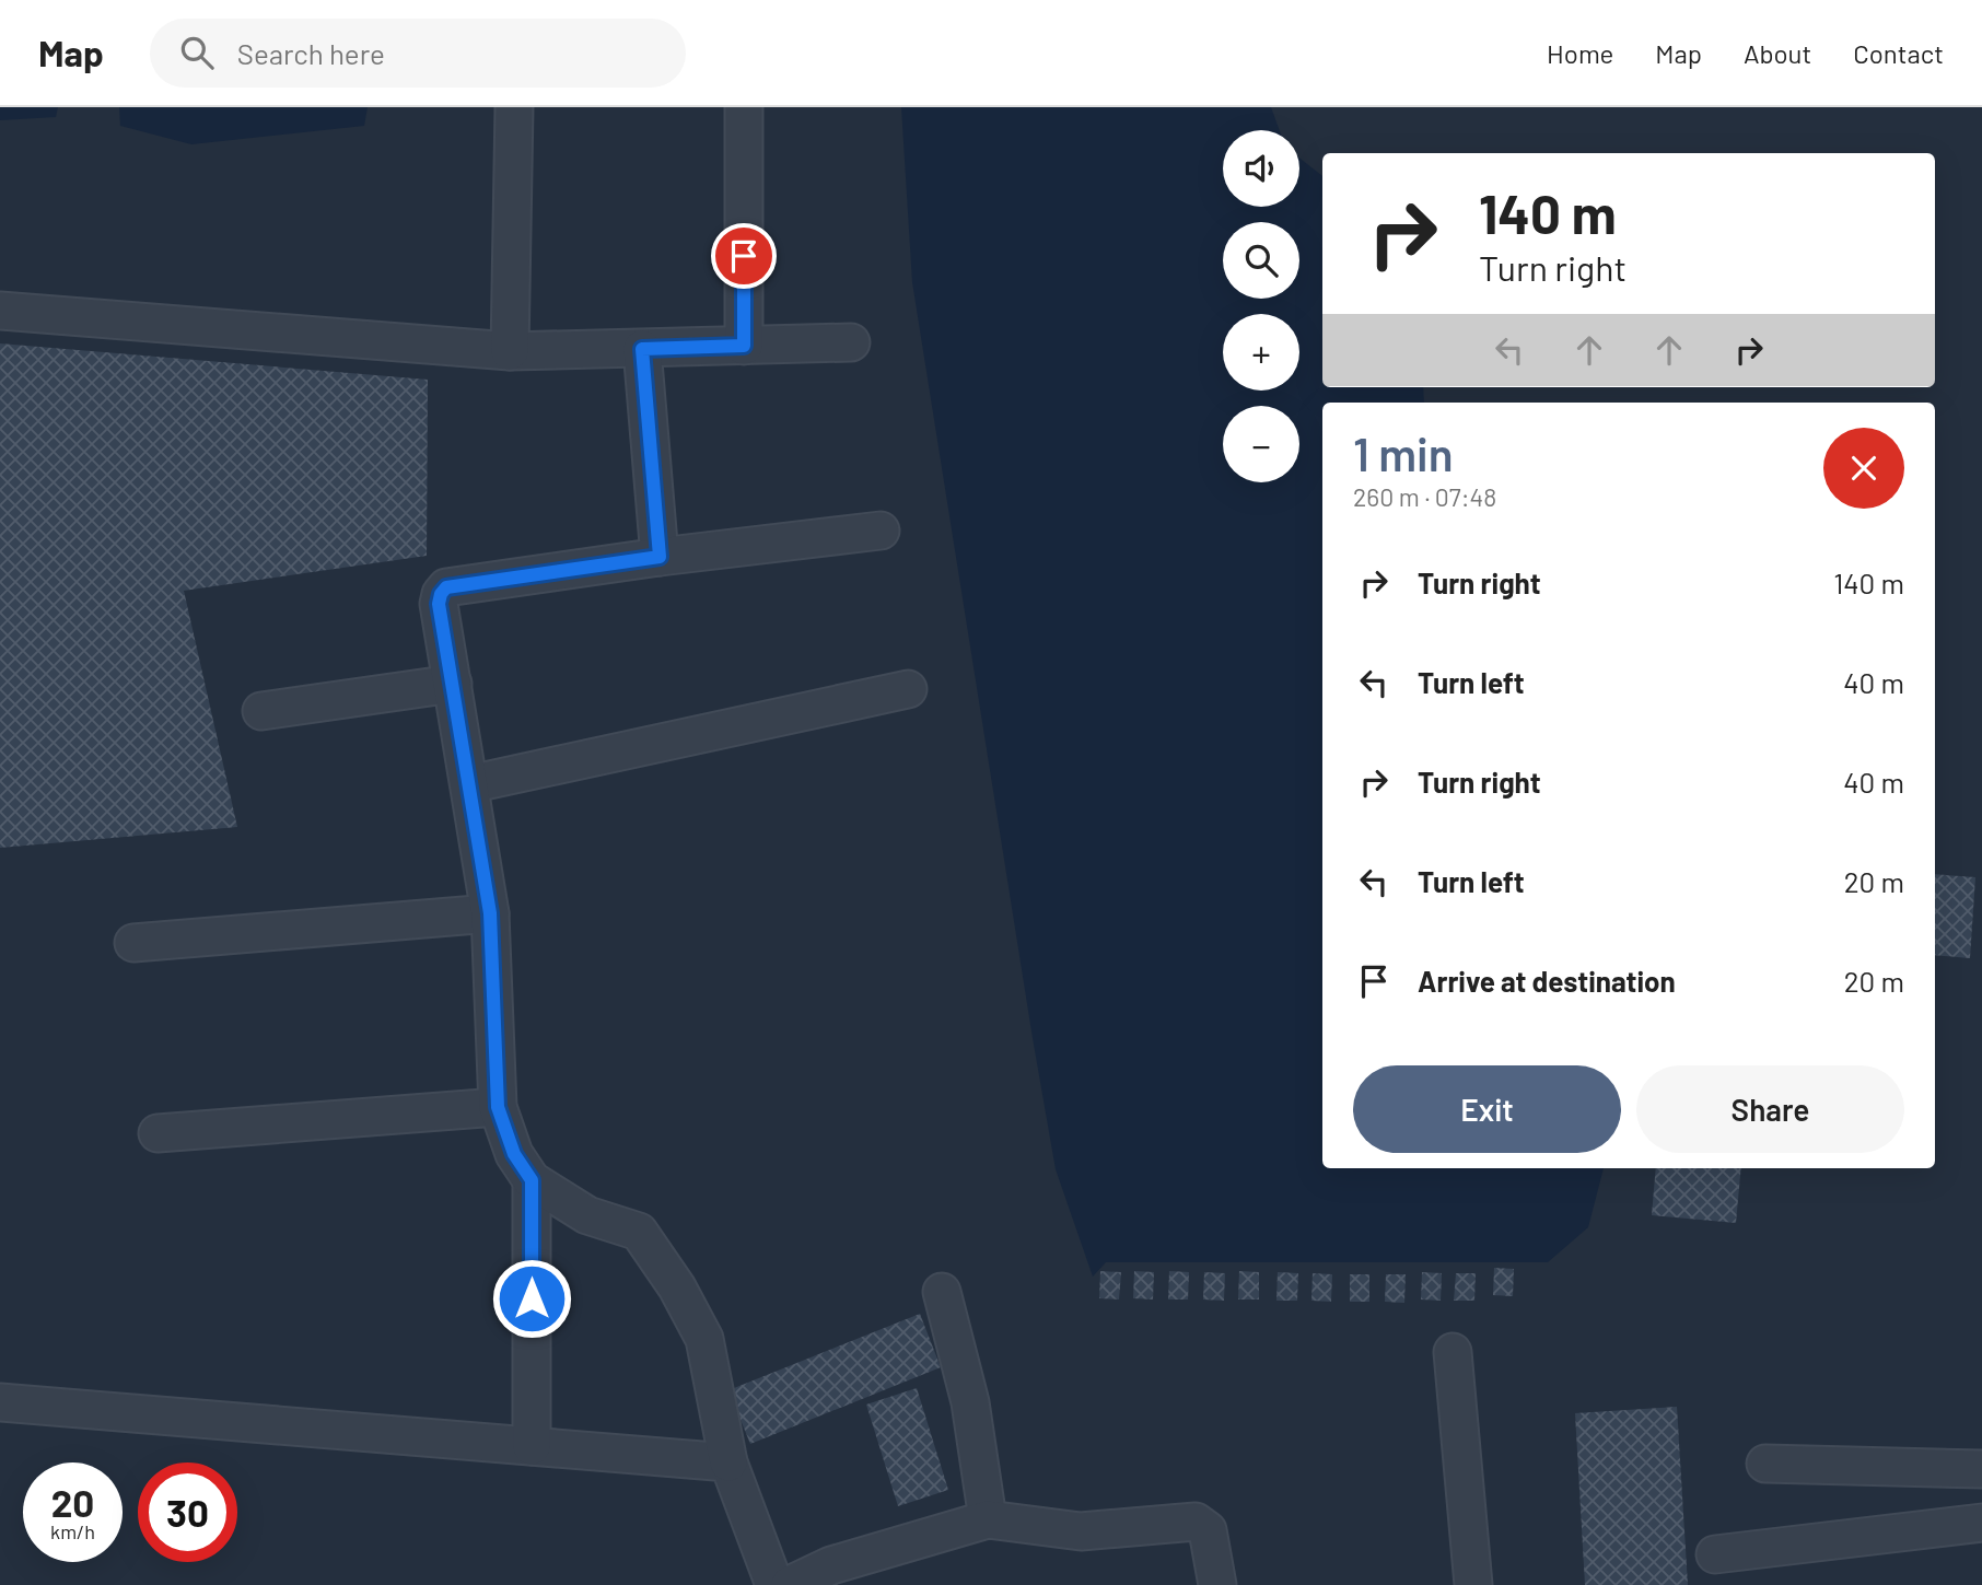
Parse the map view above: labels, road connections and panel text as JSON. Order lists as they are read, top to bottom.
{
  "page": {
    "header": "Map",
    "search": "Search here",
    "nav": [
      "Home",
      "Map",
      "About",
      "Contact"
    ],
    "map_buttons": ["+", "−"],
    "turn": ["140 m", "Turn right"],
    "heading": ["1 min", "260 m · 07:48"],
    "list": [
      {
        "name": "Turn right",
        "value": "140 m"
      },
      {
        "name": "Turn left",
        "value": "40 m"
      },
      {
        "name": "Turn right",
        "value": "40 m"
      },
      {
        "name": "Turn left",
        "value": "20 m"
      },
      {
        "name": "Arrive at destination",
        "value": "20 m"
      }
    ],
    "buttons": ["Exit", "Share"],
    "speed": "20 km/h",
    "limit": "30"
  }
}
